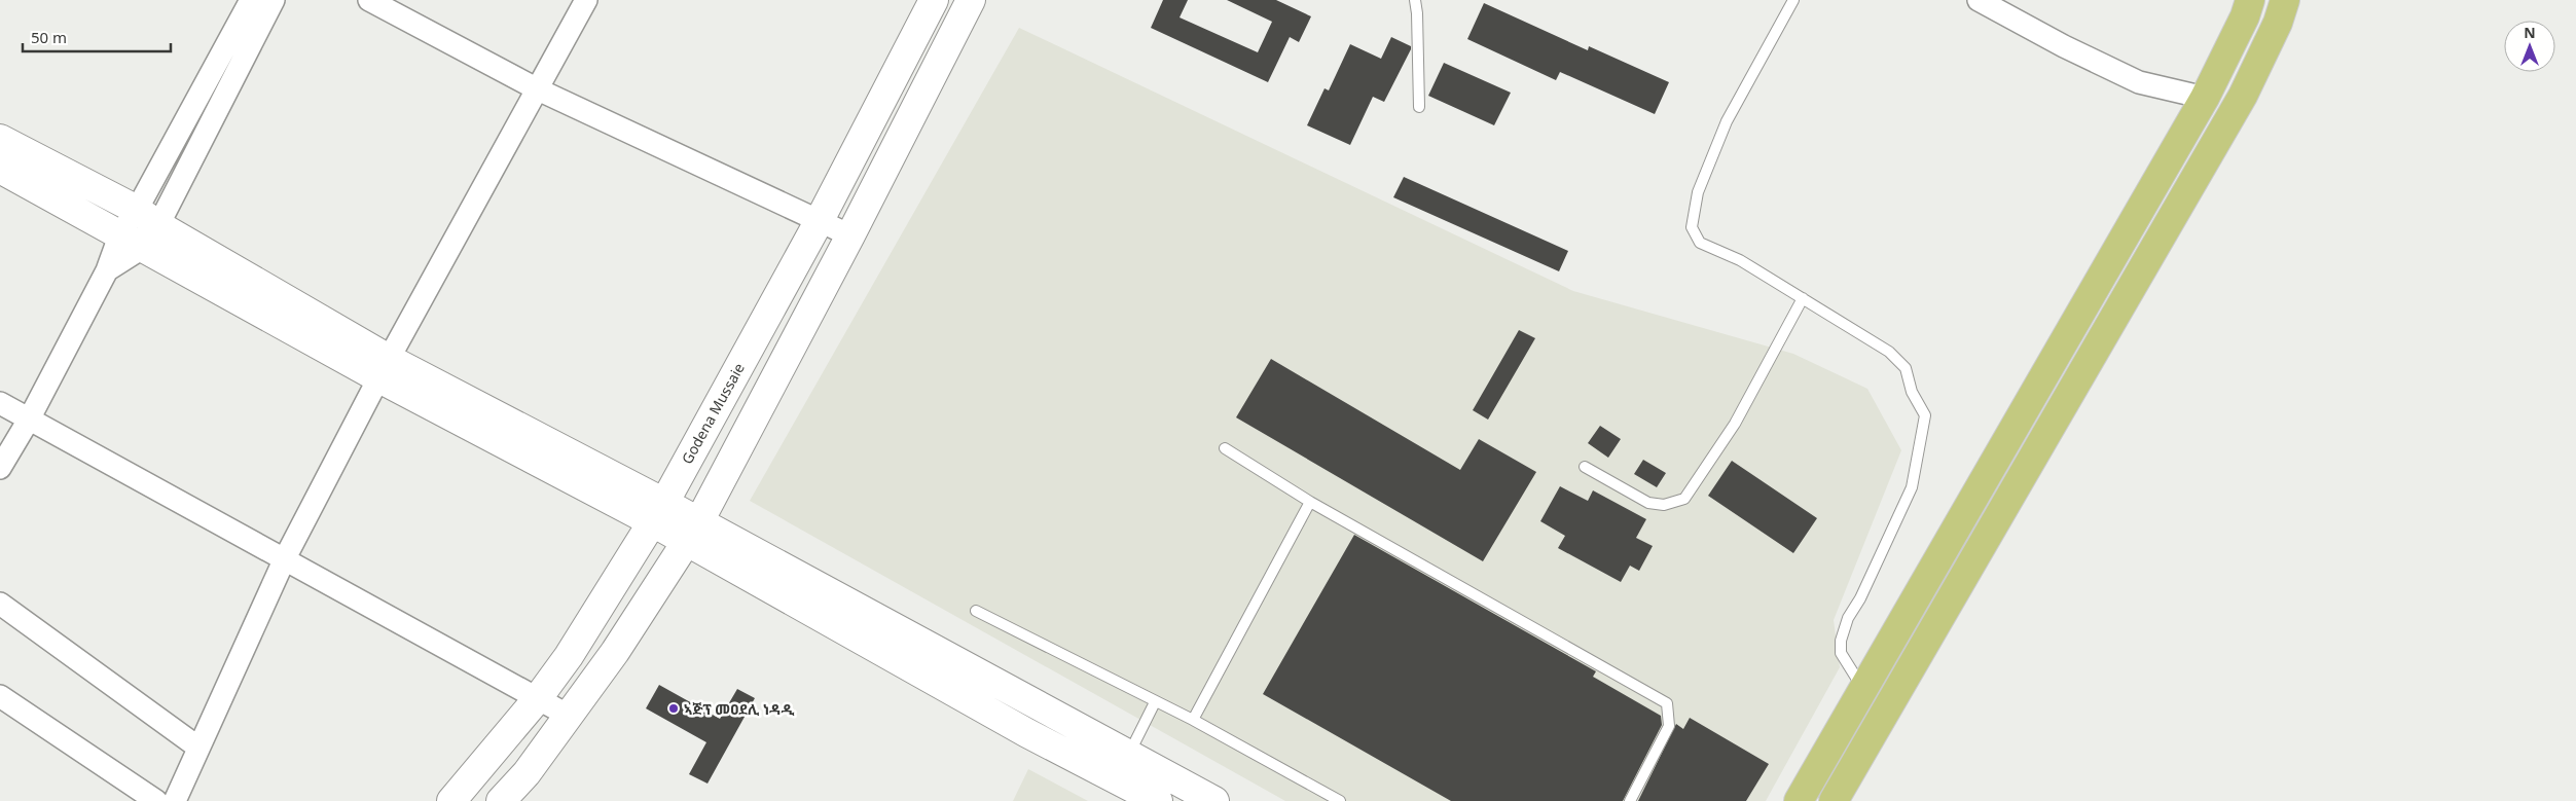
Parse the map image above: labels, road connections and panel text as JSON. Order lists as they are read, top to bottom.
{
  "streets": {
    "street": ["Godena Mussaie"]
  },
  "places": ["ኣጅፕ መዐደሊ ነዳዲ"],
  "scale_bar": "50 m",
  "north": "top"
}
